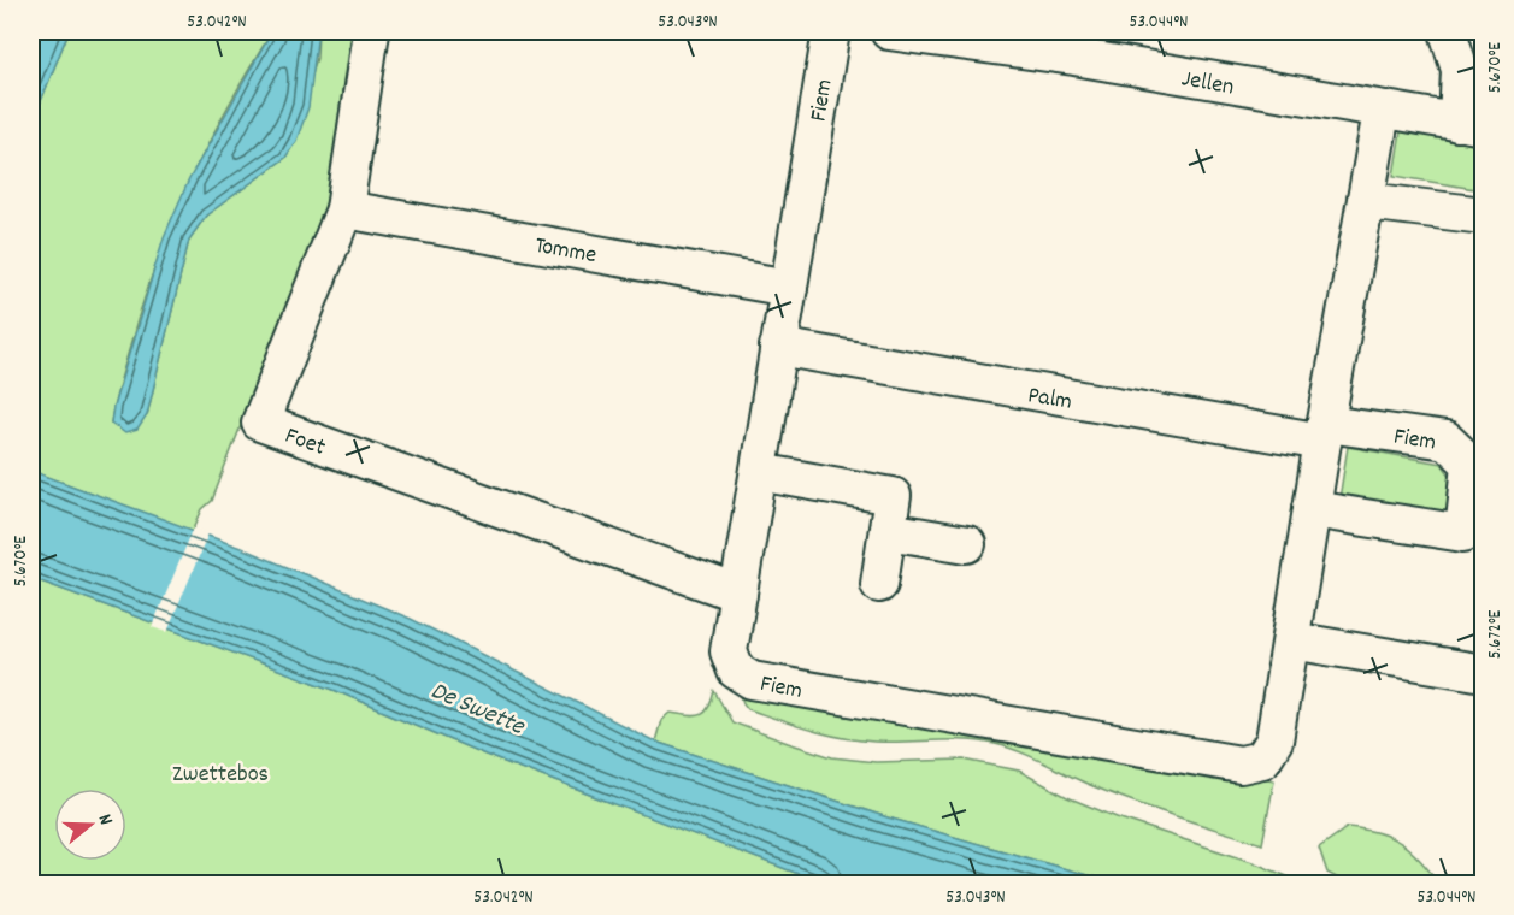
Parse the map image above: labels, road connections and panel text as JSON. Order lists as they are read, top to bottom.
{
  "streets": {
    "street": [
      "Jellen",
      "Fiem",
      "Tomme",
      "Palm",
      "Foet"
    ]
  },
  "crossings": [
    ["Jellen", "Fiem"],
    ["Fiem", "Tomme"],
    ["Fiem", "Palm"],
    ["Fiem", "Foet"],
    ["Tomme", "Foet"]
  ],
  "water": ["De Swette"],
  "parks": ["Zwettebos"],
  "north": "right",
  "coordinates": [
    "53.042°N",
    "53.043°N",
    "53.044°N",
    "5.670°E",
    "5.672°E"
  ]
}
